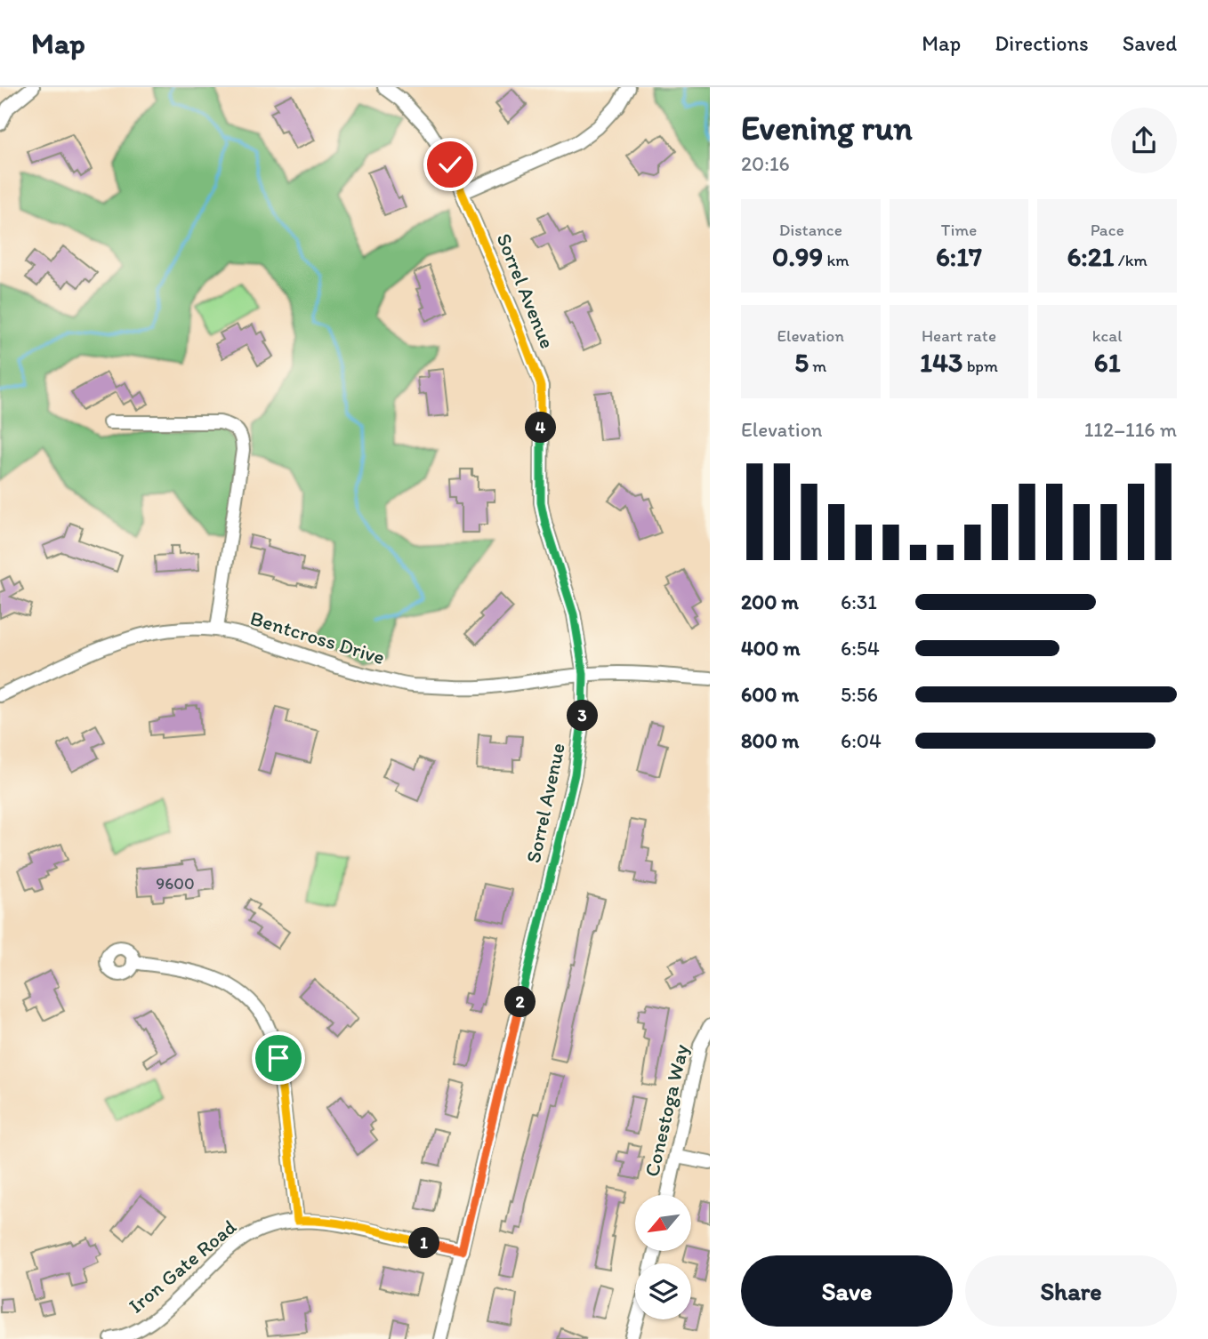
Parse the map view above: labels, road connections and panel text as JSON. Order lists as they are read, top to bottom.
{
  "streets": {
    "street": [
      "Sorrel Avenue",
      "Bentcross Drive",
      "Conestoga Way",
      "Iron Gate Road"
    ]
  },
  "crossings": [
    ["Sorrel Avenue", "Bentcross Drive"],
    ["Sorrel Avenue", "Iron Gate Road"]
  ],
  "house_numbers": ["9600"],
  "north": "bottom left",
  "page": {
    "header": "Map",
    "nav": ["Map", "Directions", "Saved"],
    "heading": ["Evening run", "20:16"],
    "stats": [
      ["Distance", "0.99 km"],
      ["Time", "6:17"],
      ["Pace", "6:21 /km"],
      ["Elevation", "5 m"],
      ["Heart rate", "143 bpm"],
      ["kcal", "61"]
    ],
    "chart": ["Elevation", "112–116 m"],
    "pins": [
      "4",
      "3",
      "2",
      "1"
    ],
    "list": [
      {
        "name": "200 m",
        "note": "6:31"
      },
      {
        "name": "400 m",
        "note": "6:54"
      },
      {
        "name": "600 m",
        "note": "5:56"
      },
      {
        "name": "800 m",
        "note": "6:04"
      }
    ],
    "buttons": ["Save", "Share"]
  }
}
